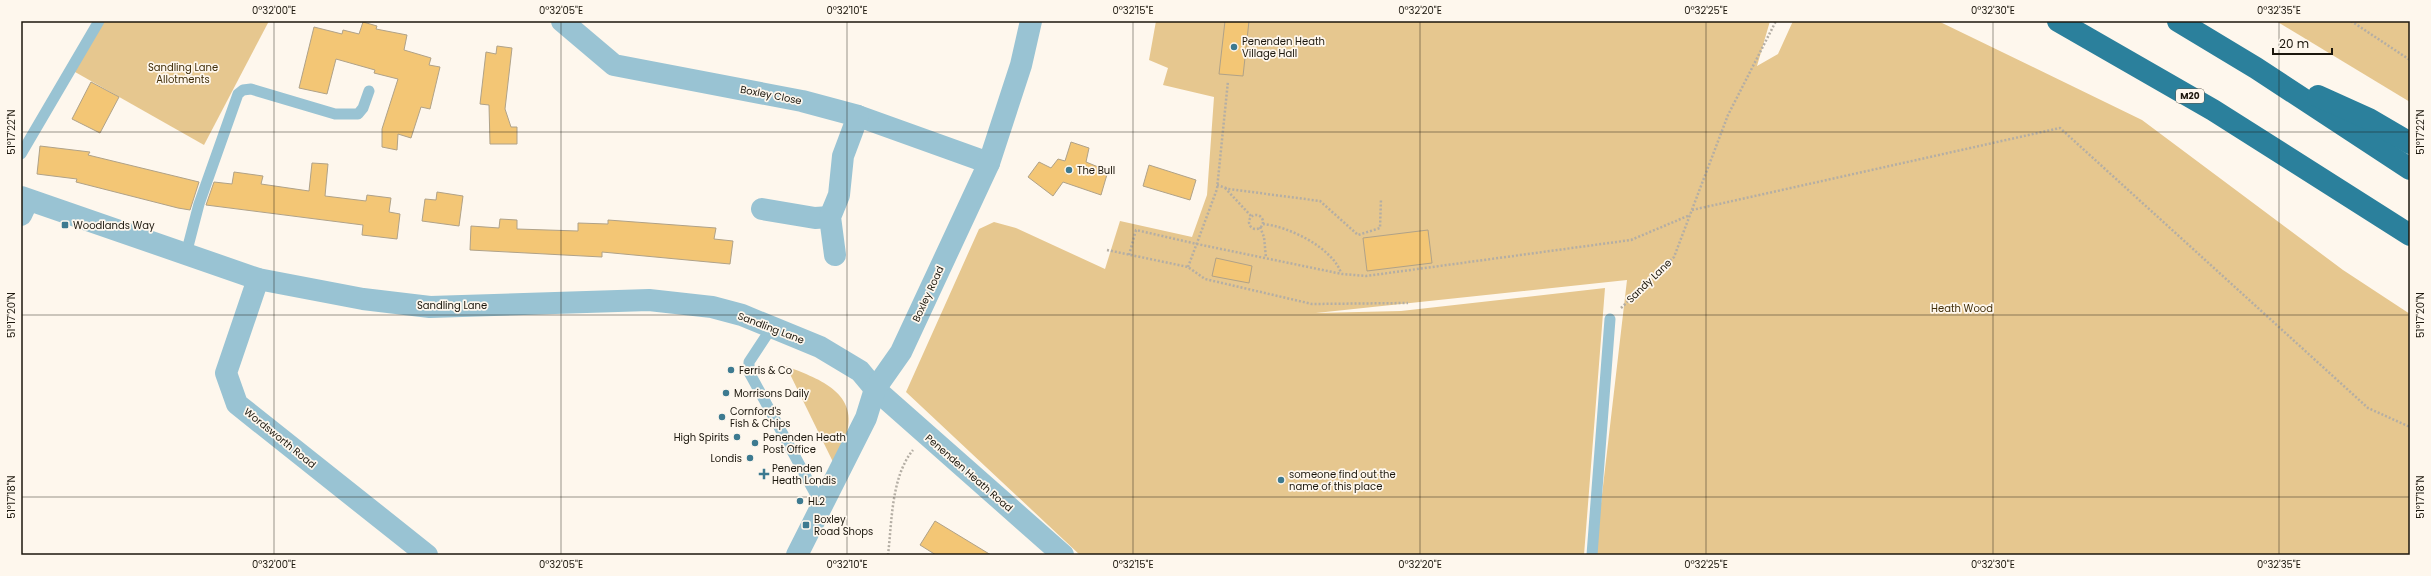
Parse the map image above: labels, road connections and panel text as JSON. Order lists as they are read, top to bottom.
{
  "streets": {
    "highway": ["M20"],
    "street": [
      "Boxley Close",
      "Boxley Road",
      "Sandling Lane",
      "Wordsworth Road",
      "Penenden Heath Road"
    ],
    "path": ["Sandy Lane"]
  },
  "crossings": [
    ["Boxley Close", "Boxley Road"],
    ["Boxley Road", "Sandling Lane"],
    ["Boxley Road", "Penenden Heath Road"],
    ["Sandling Lane", "Wordsworth Road"],
    ["Sandling Lane", "Penenden Heath Road"]
  ],
  "parks": ["Sandling Lane Allotments", "Heath Wood"],
  "places": {
    "other": [
      "Penenden Heath Village Hall",
      "The Bull",
      "Ferris & Co",
      "Morrisons Daily",
      "Cornford's Fish & Chips",
      "High Spirits",
      "Penenden Heath Post Office",
      "Londis",
      "someone find out the name of this place",
      "HL2"
    ],
    "transit": ["Woodlands Way", "Boxley Road Shops"],
    "health": ["Penenden Heath Londis"]
  },
  "scale_bar": "20 m",
  "coordinates": [
    "0°32'00\"E",
    "0°32'05\"E",
    "0°32'10\"E",
    "0°32'15\"E",
    "0°32'20\"E",
    "0°32'25\"E",
    "0°32'30\"E",
    "0°32'35\"E",
    "51°17'22\"N",
    "51°17'20\"N",
    "51°17'18\"N"
  ]
}
